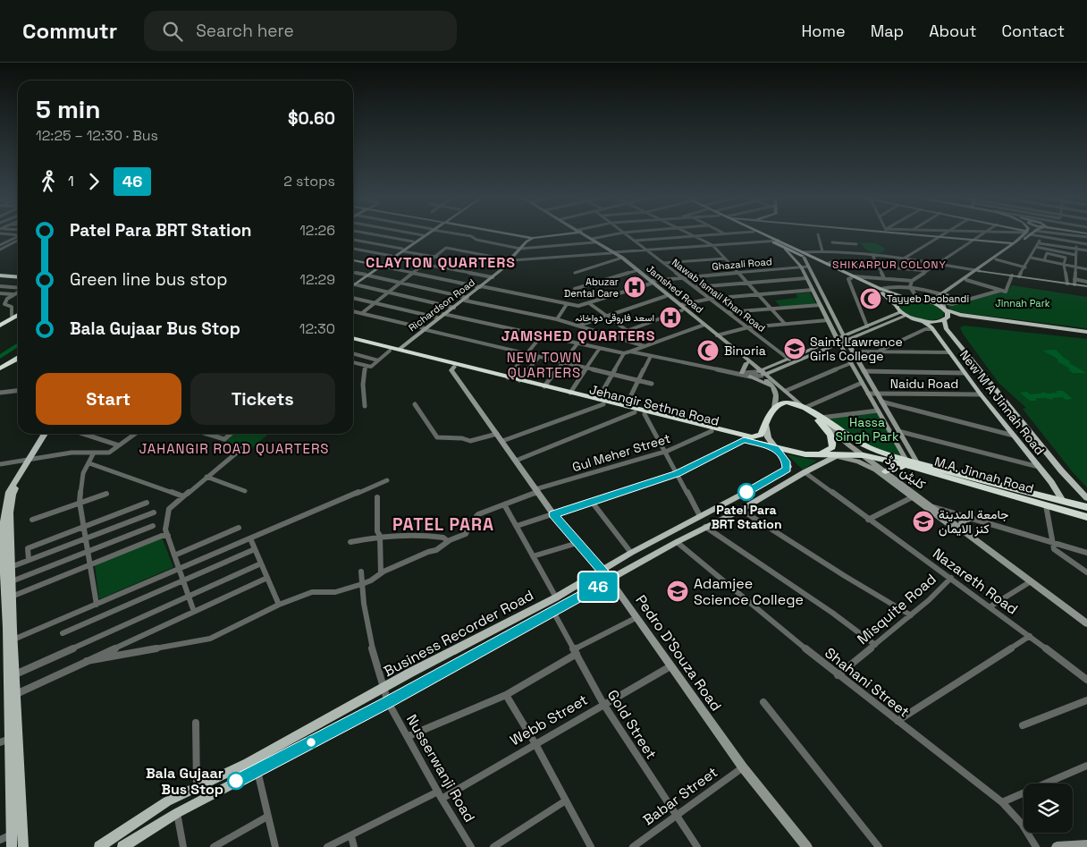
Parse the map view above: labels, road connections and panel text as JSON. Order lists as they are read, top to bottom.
{
  "streets": {
    "highway": ["Jehangir Sethna Road", "M.A. Jinnah Road"],
    "main road": ["New M A Jinnah Road", "Business Recorder Road"],
    "street": [
      "Ghazali Road",
      "Jamshed Road",
      "Nawab Ismail Khan Road",
      "Richardson Road",
      "Naidu Road",
      "Gul Meher Street",
      "کلیٹن روڈ",
      "Nazareth Road",
      "Misquite Road",
      "Pedro D'Souza Road",
      "Shahani Street",
      "Webb Street",
      "Gold Street",
      "Nusserwanji Road",
      "Babar Street"
    ]
  },
  "crossings": [
    ["Ghazali Road", "Jamshed Road"],
    ["Ghazali Road", "Nawab Ismail Khan Road"],
    ["Jamshed Road", "کلیٹن روڈ"],
    ["Jamshed Road", "Business Recorder Road"],
    ["Richardson Road", "Jehangir Sethna Road"],
    ["Naidu Road", "New M A Jinnah Road"],
    ["New M A Jinnah Road", "M.A. Jinnah Road"],
    ["Jehangir Sethna Road", "Gul Meher Street"],
    ["Jehangir Sethna Road", "Pedro D'Souza Road"],
    ["Gul Meher Street", "Pedro D'Souza Road"],
    ["Gul Meher Street", "Nusserwanji Road"],
    ["کلیٹن روڈ", "Business Recorder Road"],
    ["Nazareth Road", "Misquite Road"],
    ["Nazareth Road", "Business Recorder Road"],
    ["Misquite Road", "Shahani Street"],
    ["Business Recorder Road", "Pedro D'Souza Road"],
    ["Business Recorder Road", "Shahani Street"],
    ["Business Recorder Road", "Gold Street"],
    ["Business Recorder Road", "Nusserwanji Road"],
    ["Pedro D'Souza Road", "Webb Street"],
    ["Pedro D'Souza Road", "Babar Street"],
    ["Webb Street", "Gold Street"],
    ["Webb Street", "Nusserwanji Road"],
    ["Gold Street", "Babar Street"]
  ],
  "districts": [
    "CLAYTON QUARTERS",
    "SHIKARPUR COLONY",
    "JAMSHED QUARTERS",
    "NEW TOWN QUARTERS",
    "JAHANGIR ROAD QUARTERS",
    "PATEL PARA"
  ],
  "parks": ["Jinnah Park", "Hassa Singh Park"],
  "places": {
    "hospital": ["Abuzar Dental Care", "اسعد فاروقی دواخانہ"],
    "mosque": ["Tayyeb Deobandi", "Binoria"],
    "school or university": ["Saint Lawrence Girls College", "جامعة المدينة كنز الايمان", "Adamjee Science College"],
    "other": ["Patel Para BRT Station", "Bala Gujaar Bus Stop"]
  },
  "lines": ["bus line 46"],
  "page": {
    "header": "Commutr",
    "search": "Search here",
    "nav": [
      "Home",
      "Map",
      "About",
      "Contact"
    ],
    "on_map": "46",
    "heading": ["5 min", "12:25 – 12:30 · Bus", "$0.60"],
    "legs": ["1", "46", "2 stops"],
    "list": [
      {
        "name": "Patel Para BRT Station",
        "value": "12:26"
      },
      {
        "name": "Green line bus stop",
        "value": "12:29"
      },
      {
        "name": "Bala Gujaar Bus Stop",
        "value": "12:30"
      }
    ],
    "buttons": ["Start", "Tickets"]
  }
}
